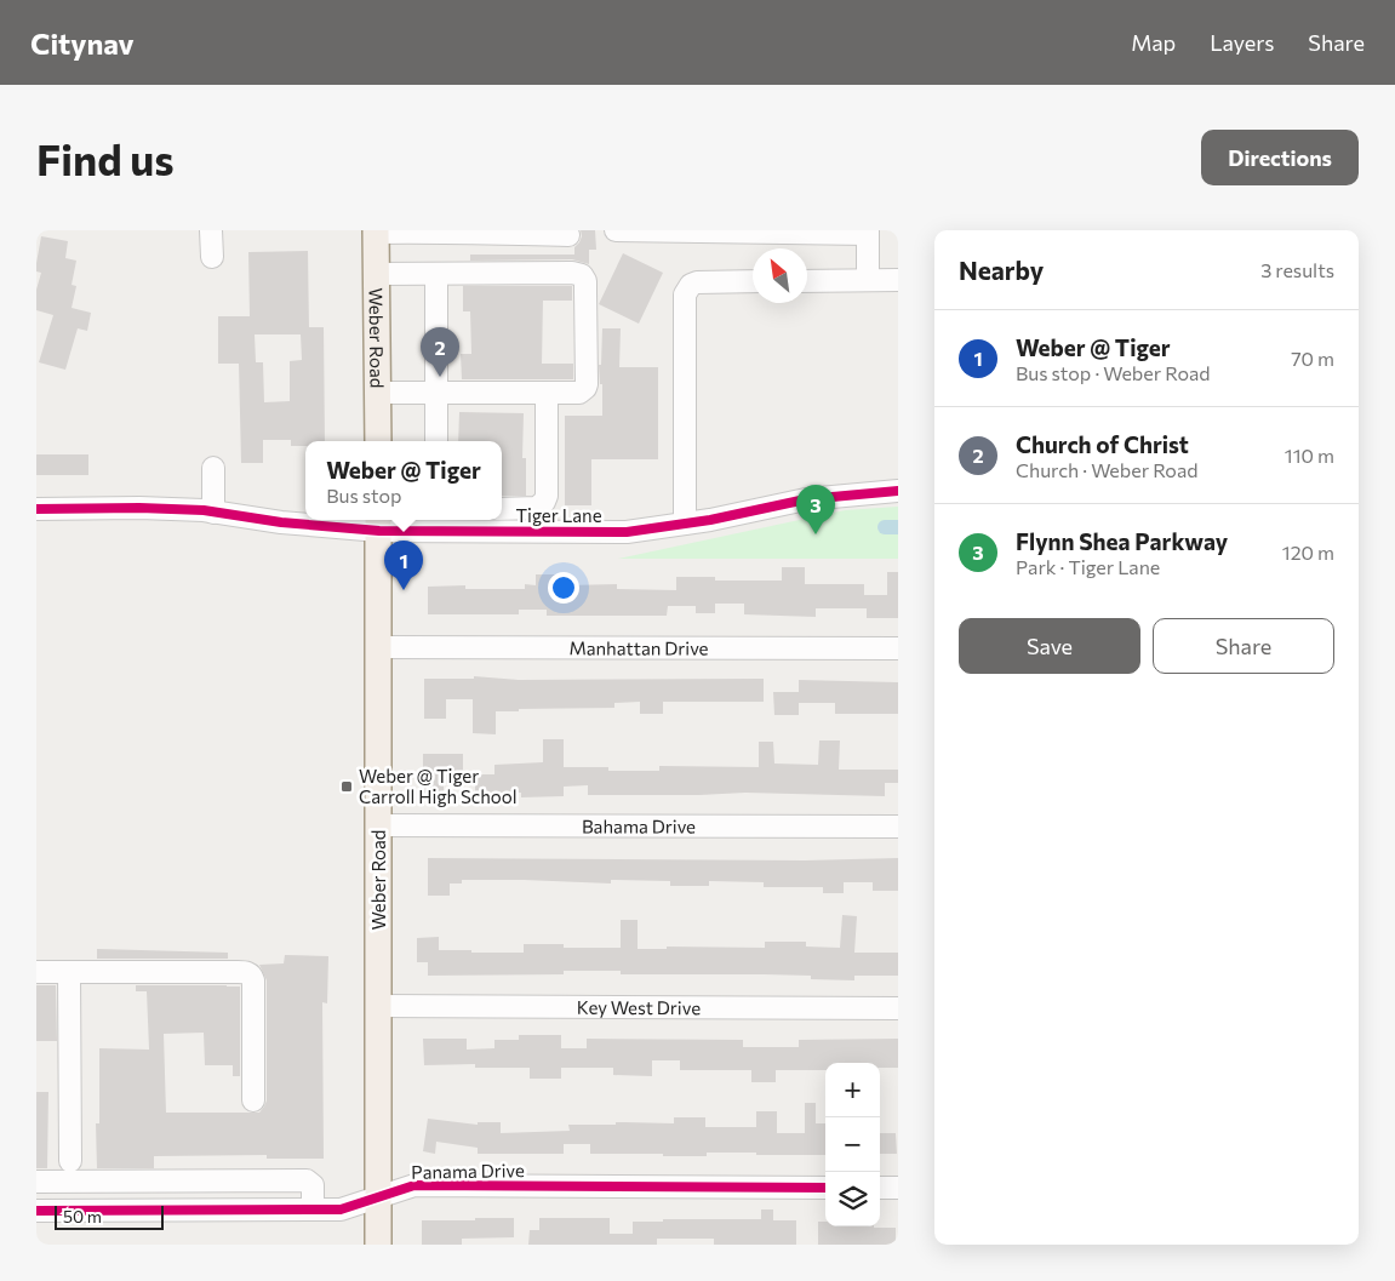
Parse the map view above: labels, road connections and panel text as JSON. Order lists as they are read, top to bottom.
{
  "streets": {
    "main road": ["Weber Road"],
    "street": [
      "Tiger Lane",
      "Manhattan Drive",
      "Bahama Drive",
      "Key West Drive",
      "Panama Drive"
    ]
  },
  "crossings": [
    ["Weber Road", "Tiger Lane"],
    ["Weber Road", "Manhattan Drive"],
    ["Weber Road", "Bahama Drive"],
    ["Weber Road", "Key West Drive"],
    ["Weber Road", "Panama Drive"]
  ],
  "places": {
    "transit": ["Weber @ Tiger Carroll High School"]
  },
  "scale_bar": "50 m",
  "north": "top left",
  "page": {
    "header": "Citynav",
    "nav": ["Map", "Layers", "Share"],
    "buttons": [
      "Directions",
      ["Save", "Share"]
    ],
    "title": "Find us",
    "heading": ["Nearby", "3 results"],
    "list": [
      {
        "mark": "1",
        "name": "Weber @ Tiger",
        "note": "Bus stop · Weber Road",
        "value": "70 m"
      },
      {
        "mark": "2",
        "name": "Church of Christ",
        "note": "Church · Weber Road",
        "value": "110 m"
      },
      {
        "mark": "3",
        "name": "Flynn Shea Parkway",
        "note": "Park · Tiger Lane",
        "value": "120 m"
      }
    ],
    "pins": ["2", "3", "1"],
    "popup": ["Weber @ Tiger", "Bus stop"],
    "map_buttons": ["+", "−"],
    "scale": "50 m"
  }
}
